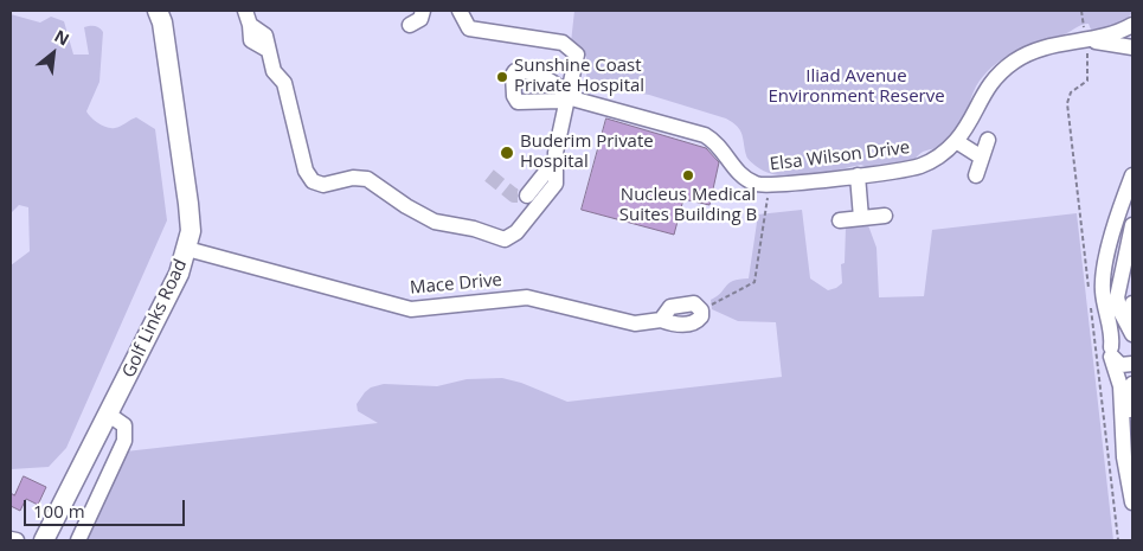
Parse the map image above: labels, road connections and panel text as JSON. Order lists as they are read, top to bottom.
{
  "streets": {
    "main road": ["Golf Links Road"],
    "street": ["Elsa Wilson Drive", "Mace Drive"]
  },
  "crossings": [
    ["Mace Drive", "Golf Links Road"]
  ],
  "parks": ["Iliad Avenue Environment Reserve"],
  "places": ["Sunshine Coast Private Hospital", "Buderim Private Hospital", "Nucleus Medical Suites Building B"],
  "scale_bar": "100 m",
  "north": "top right"
}
